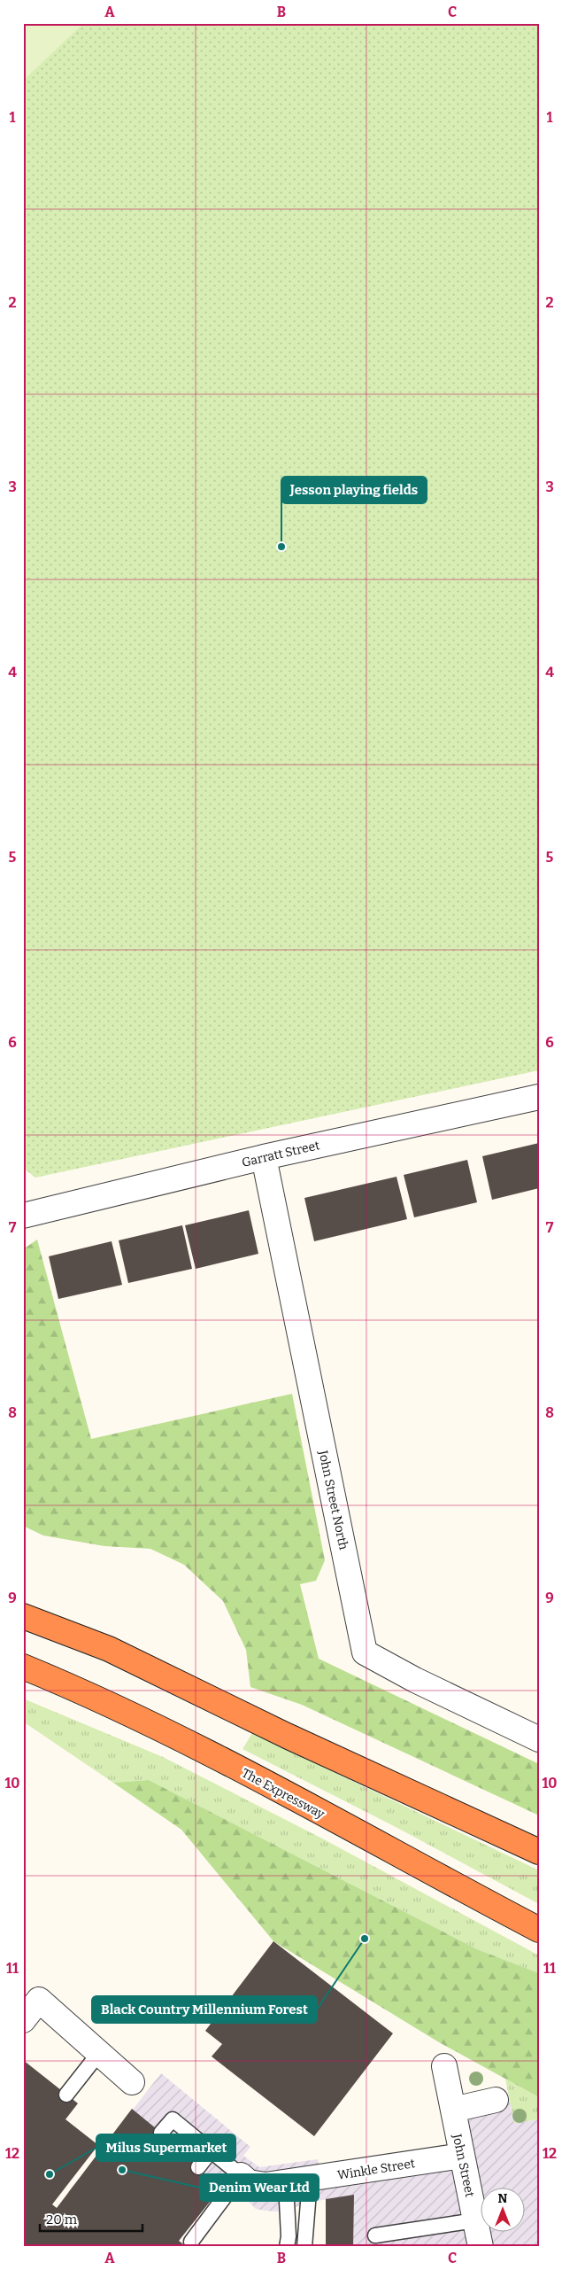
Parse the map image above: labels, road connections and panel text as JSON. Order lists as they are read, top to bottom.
{
  "streets": {
    "highway": ["The Expressway"],
    "street": [
      "Garratt Street",
      "John Street North",
      "John Street",
      "Winkle Street"
    ]
  },
  "crossings": [
    ["Garratt Street", "John Street North"],
    ["John Street", "Winkle Street"]
  ],
  "places": [
    "Jesson playing fields",
    "Black Country Millennium Forest",
    "Denim Wear Ltd",
    "Milus Supermarket"
  ],
  "scale_bar": "20 m",
  "north": "top",
  "grid": {
    "columns": ["A", "B", "C"],
    "rows": [
      "1",
      "2",
      "3",
      "4",
      "5",
      "6",
      "7",
      "8",
      "9",
      "10",
      "11",
      "12"
    ]
  }
}
